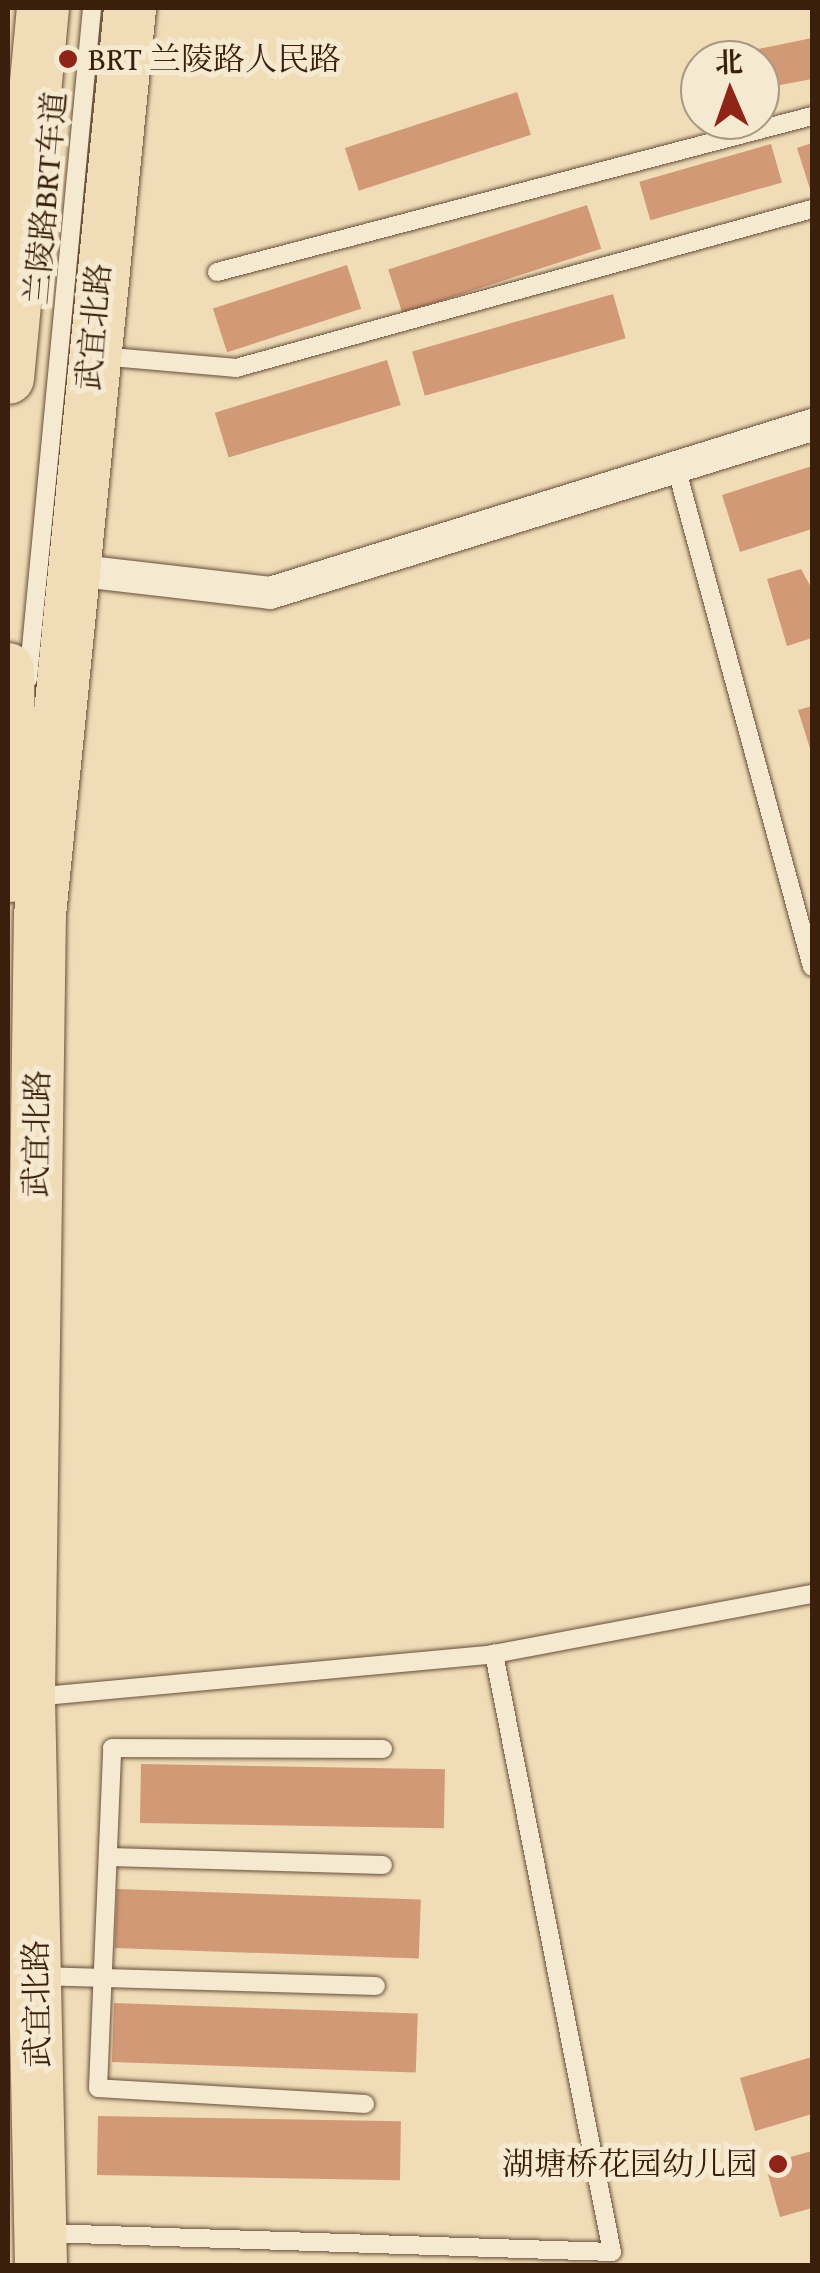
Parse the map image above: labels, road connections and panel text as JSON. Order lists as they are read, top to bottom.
{
  "streets": {
    "main road": ["武宜北路"],
    "lane": ["兰陵路BRT车道"]
  },
  "places": ["BRT 兰陵路人民路", "湖塘桥花园幼儿园"],
  "north": "top"
}
